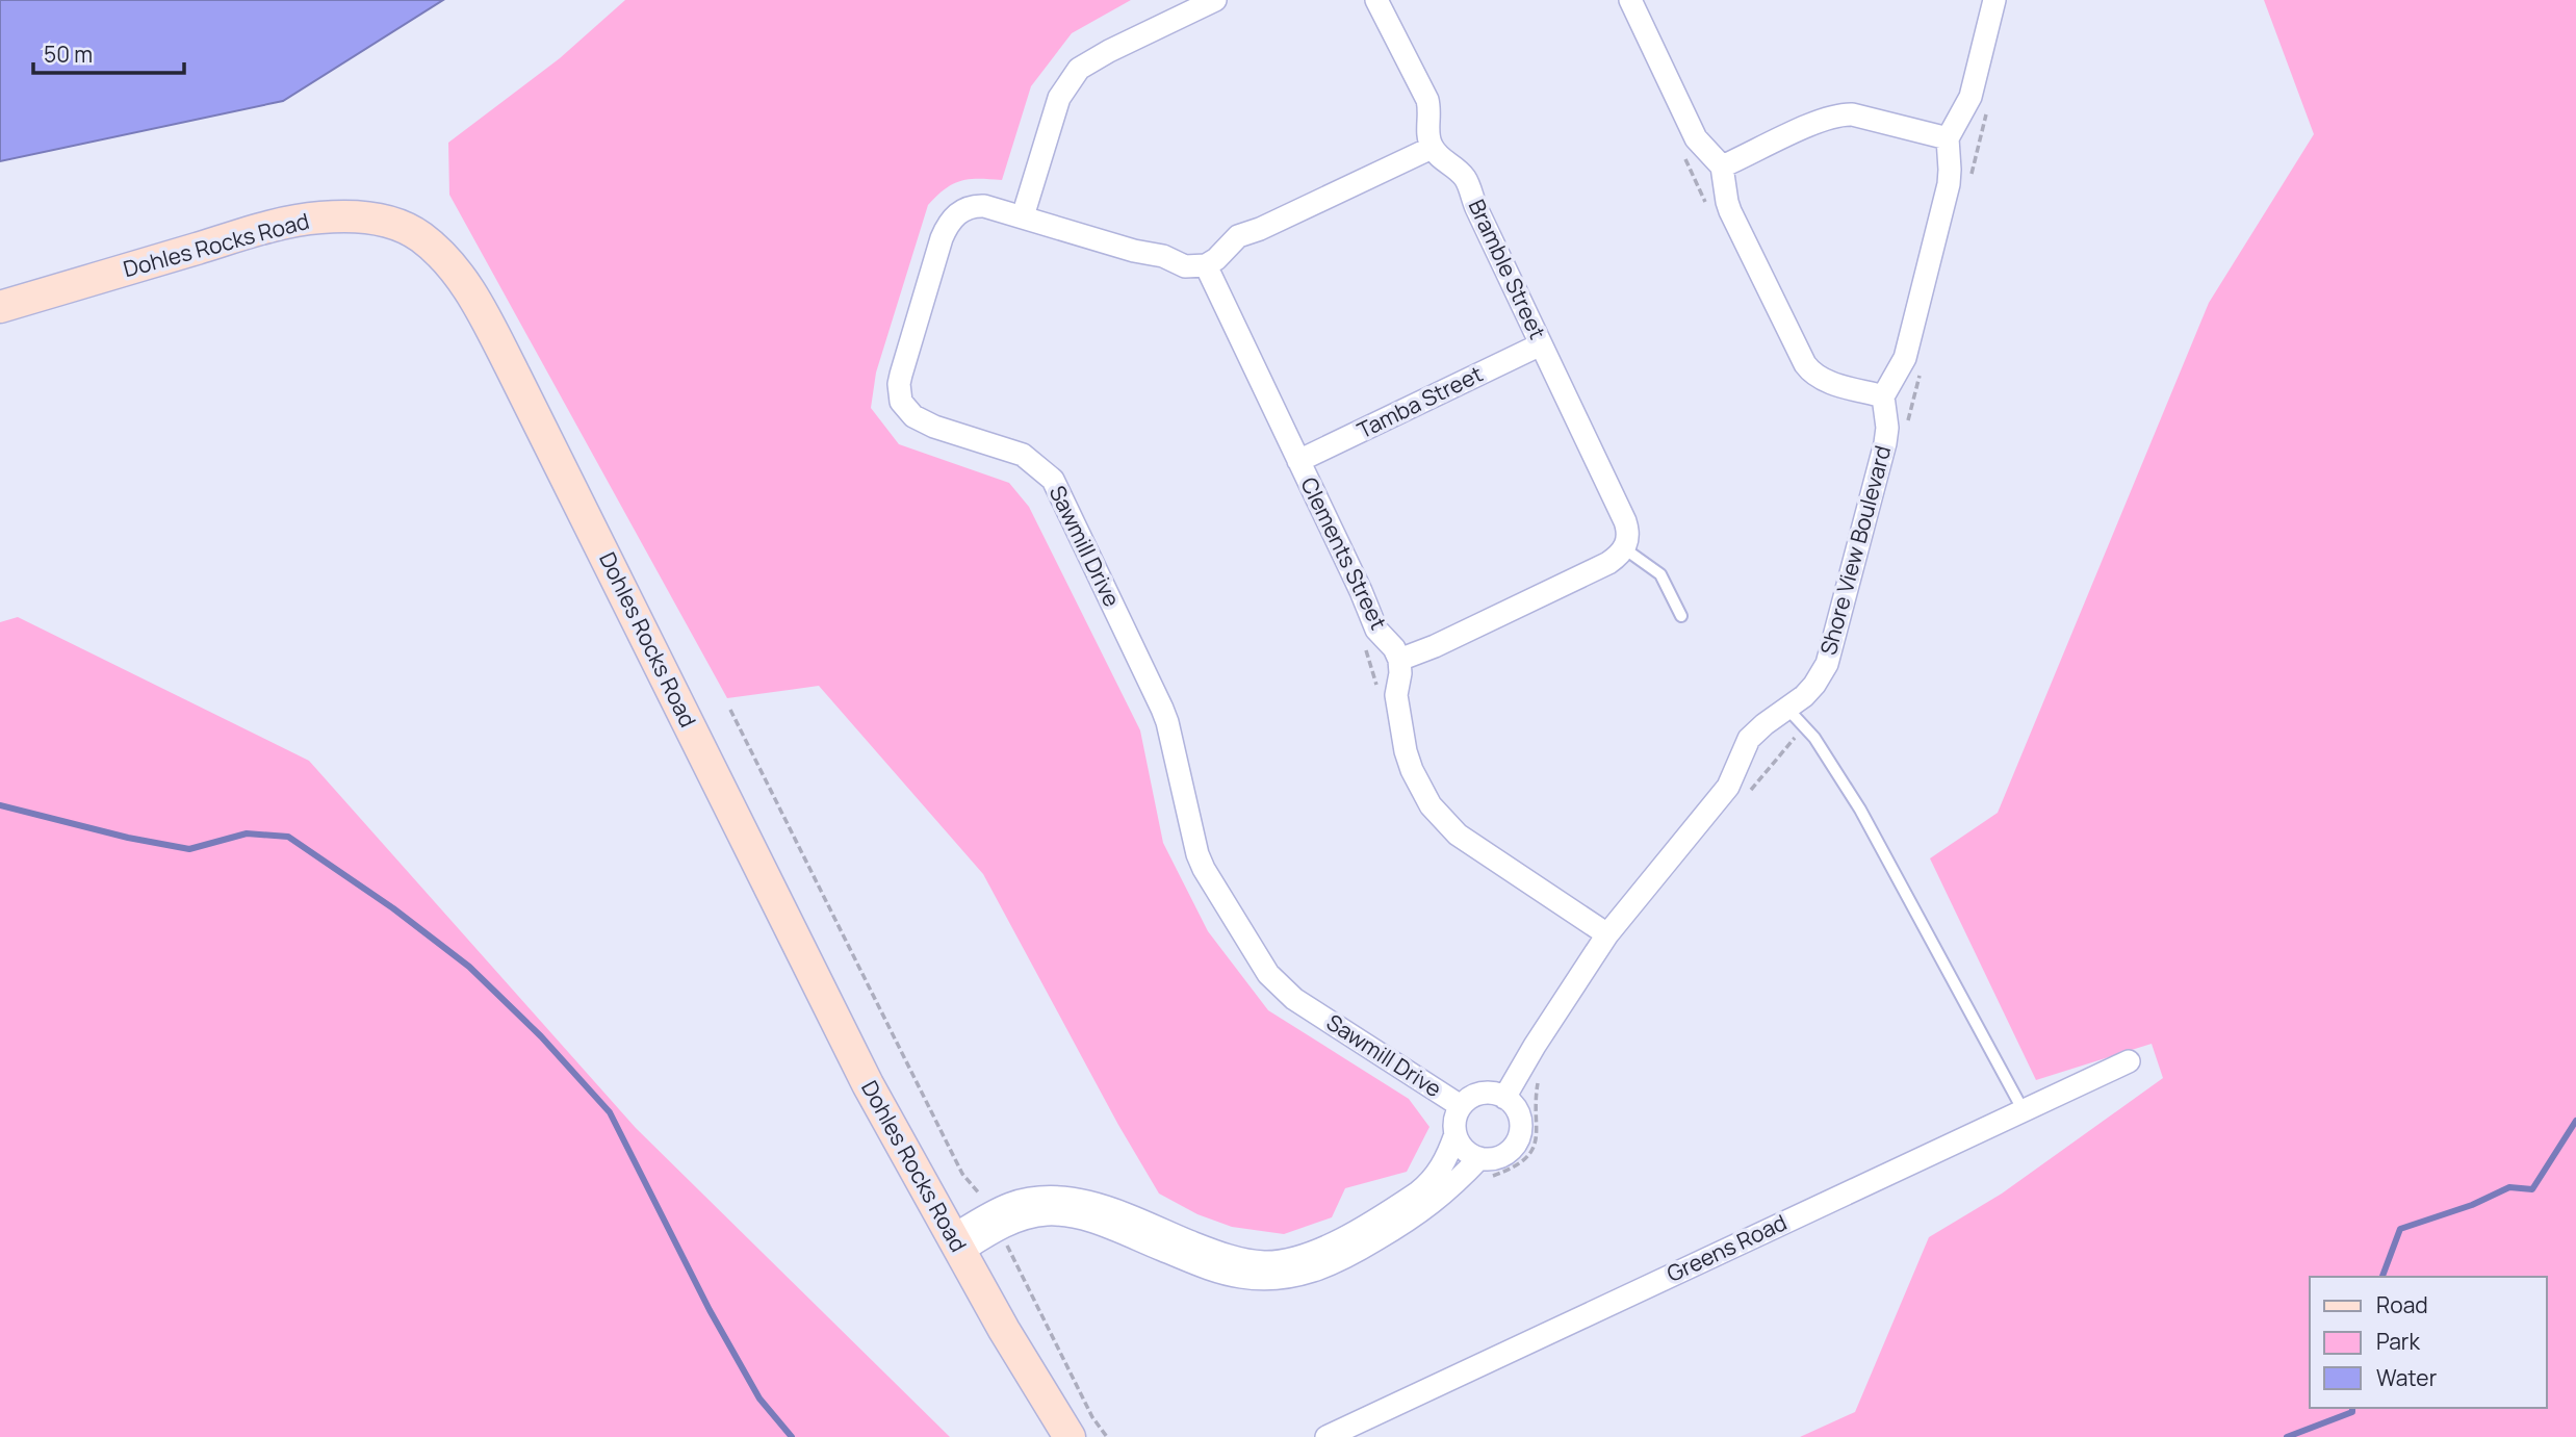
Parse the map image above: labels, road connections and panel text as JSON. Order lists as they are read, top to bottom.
{
  "streets": {
    "street": [
      "Dohles Rocks Road",
      "Bramble Street",
      "Tamba Street",
      "Sawmill Drive",
      "Shore View Boulevard",
      "Clements Street",
      "Greens Road"
    ]
  },
  "crossings": [
    ["Bramble Street", "Tamba Street"],
    ["Tamba Street", "Clements Street"],
    ["Sawmill Drive", "Shore View Boulevard"],
    ["Sawmill Drive", "Clements Street"]
  ],
  "legend": ["Road", "Park", "Water"],
  "scale_bar": "50 m"
}
